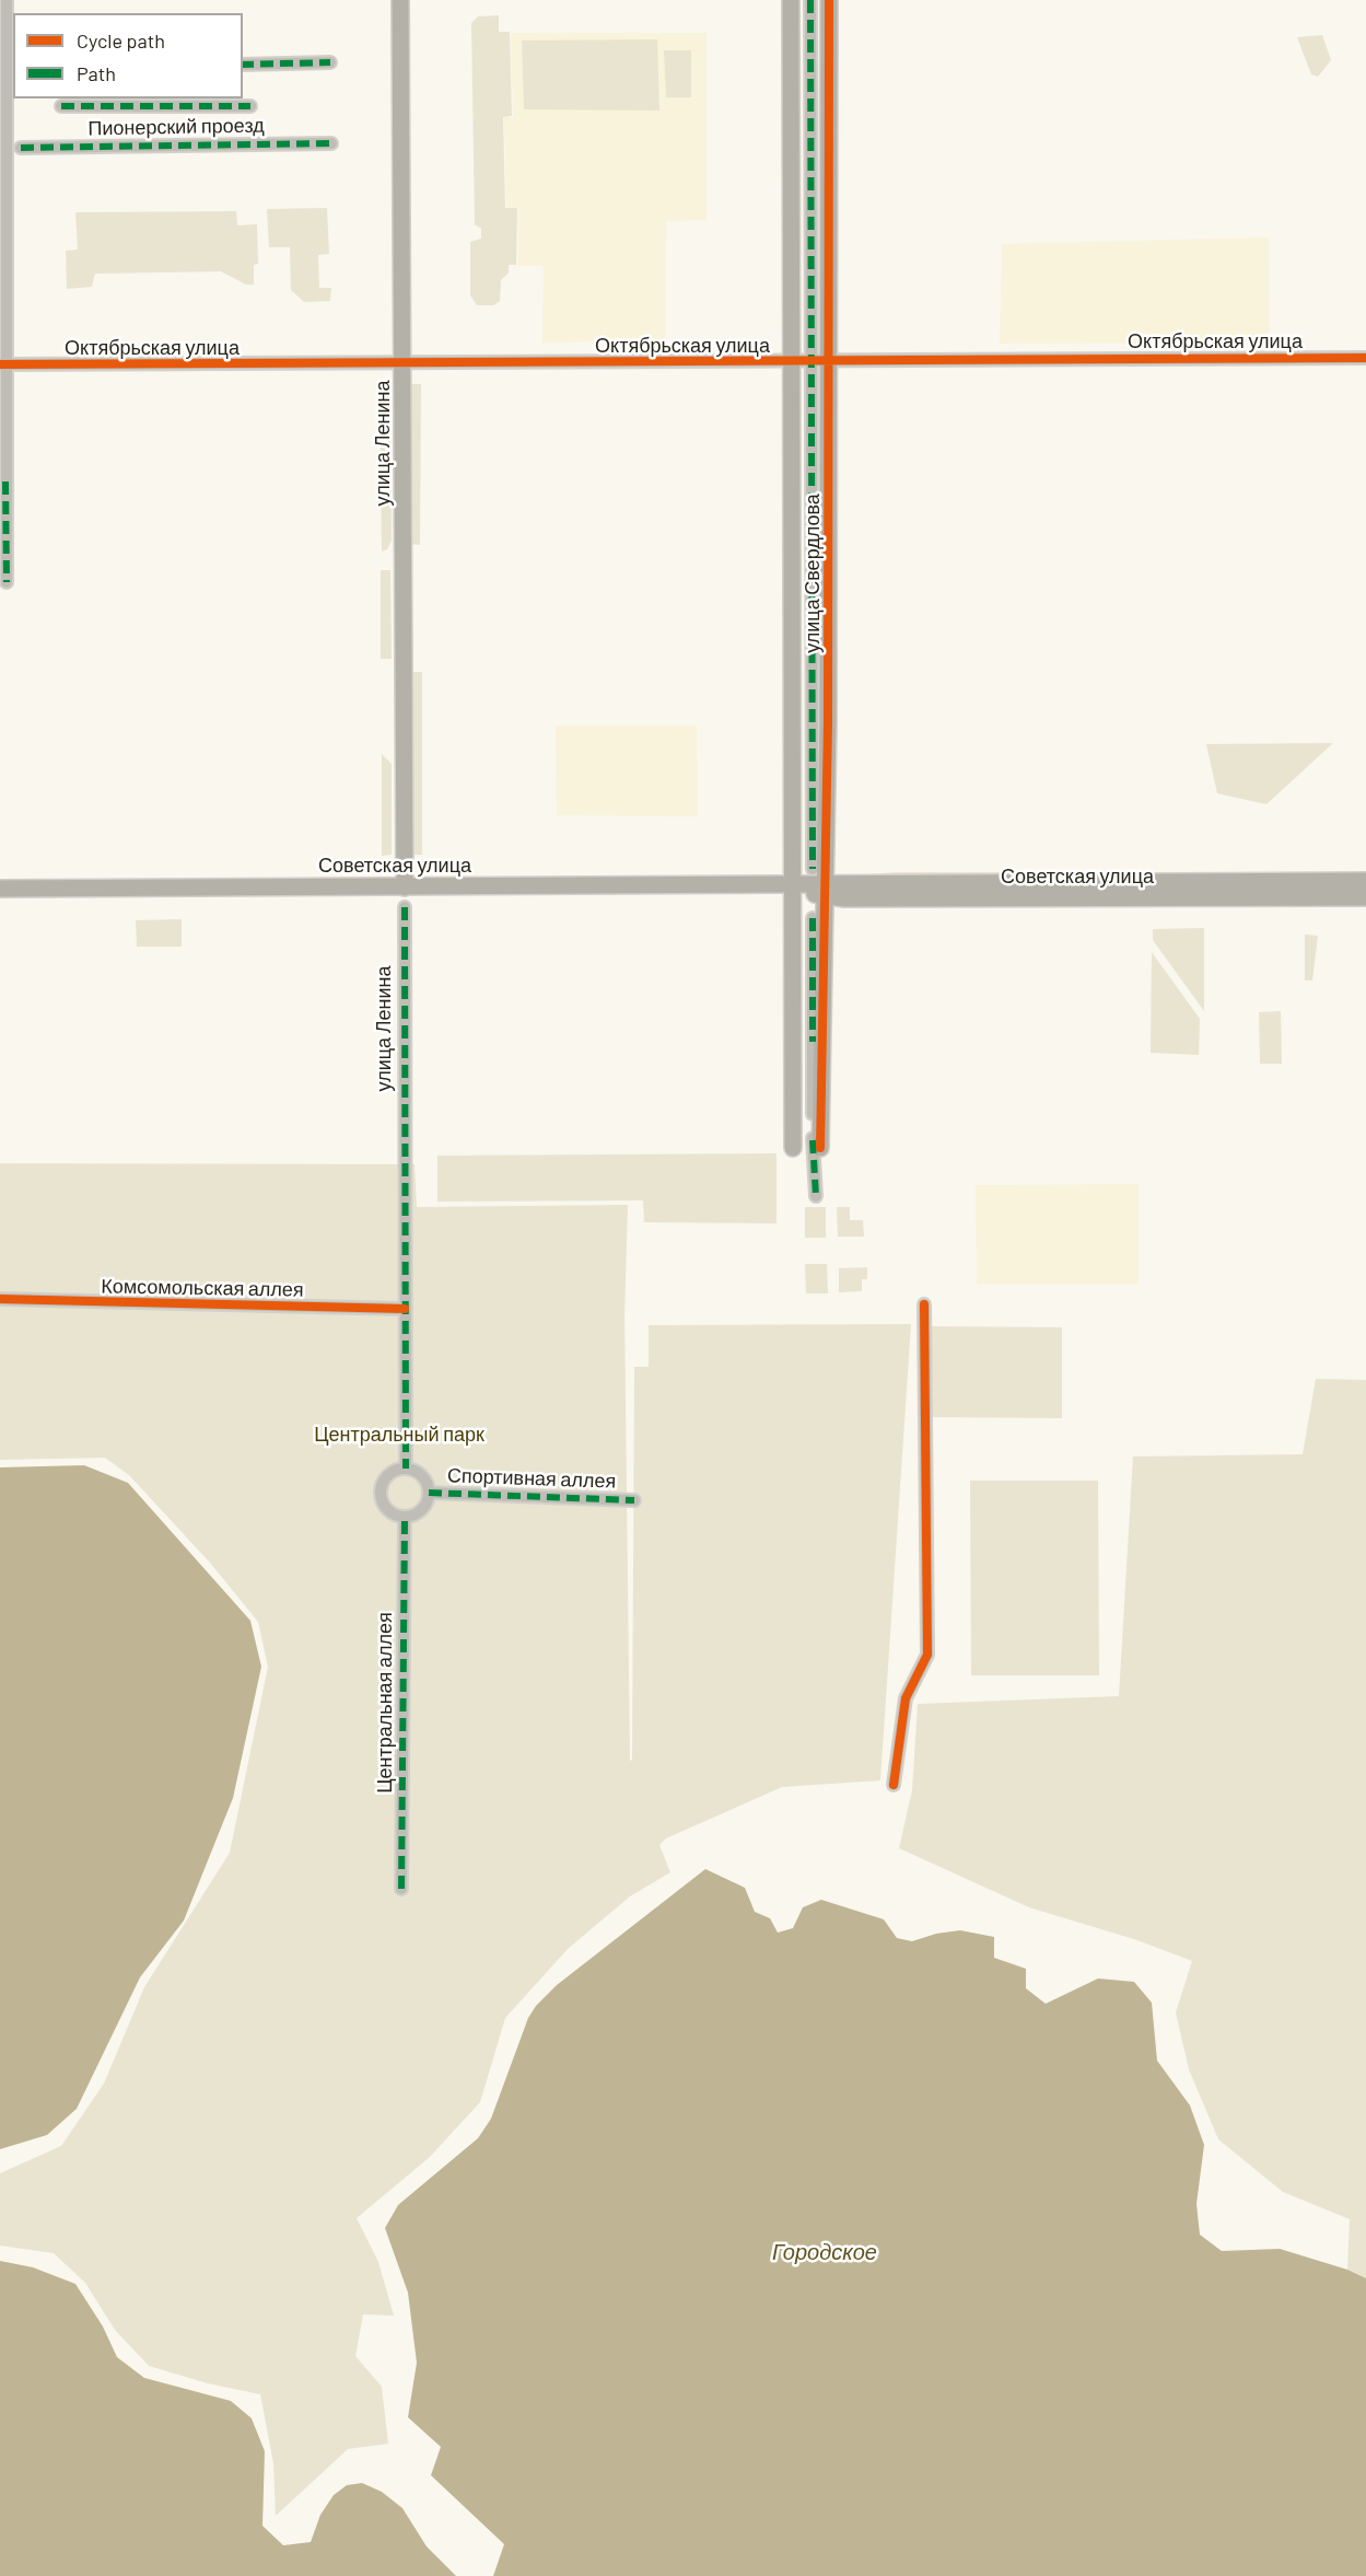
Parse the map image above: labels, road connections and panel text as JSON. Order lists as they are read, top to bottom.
{
  "streets": {
    "main road": ["улица Ленина", "улица Свердлова", "Советская улица"],
    "street": [
      "Пионерский проезд",
      "Октябрьская улица",
      "Комсомольская аллея",
      "Спортивная аллея",
      "Центральная аллея"
    ]
  },
  "crossings": [
    ["Октябрьская улица", "улица Ленина"],
    ["Октябрьская улица", "улица Свердлова"],
    ["улица Ленина", "Советская улица"],
    ["улица Ленина", "Комсомольская аллея"],
    ["улица Свердлова", "Советская улица"],
    ["Спортивная аллея", "Центральная аллея"]
  ],
  "water": ["Городское"],
  "parks": ["Центральный парк"],
  "legend": ["Cycle path", "Path"]
}
